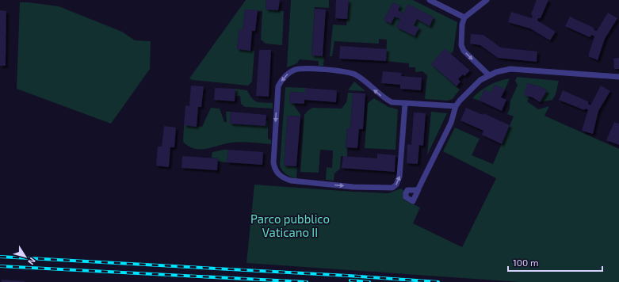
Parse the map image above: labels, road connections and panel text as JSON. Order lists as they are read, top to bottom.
{
  "parks": ["Parco pubblico Vaticano II"],
  "scale_bar": "100 m",
  "north": "bottom right"
}
